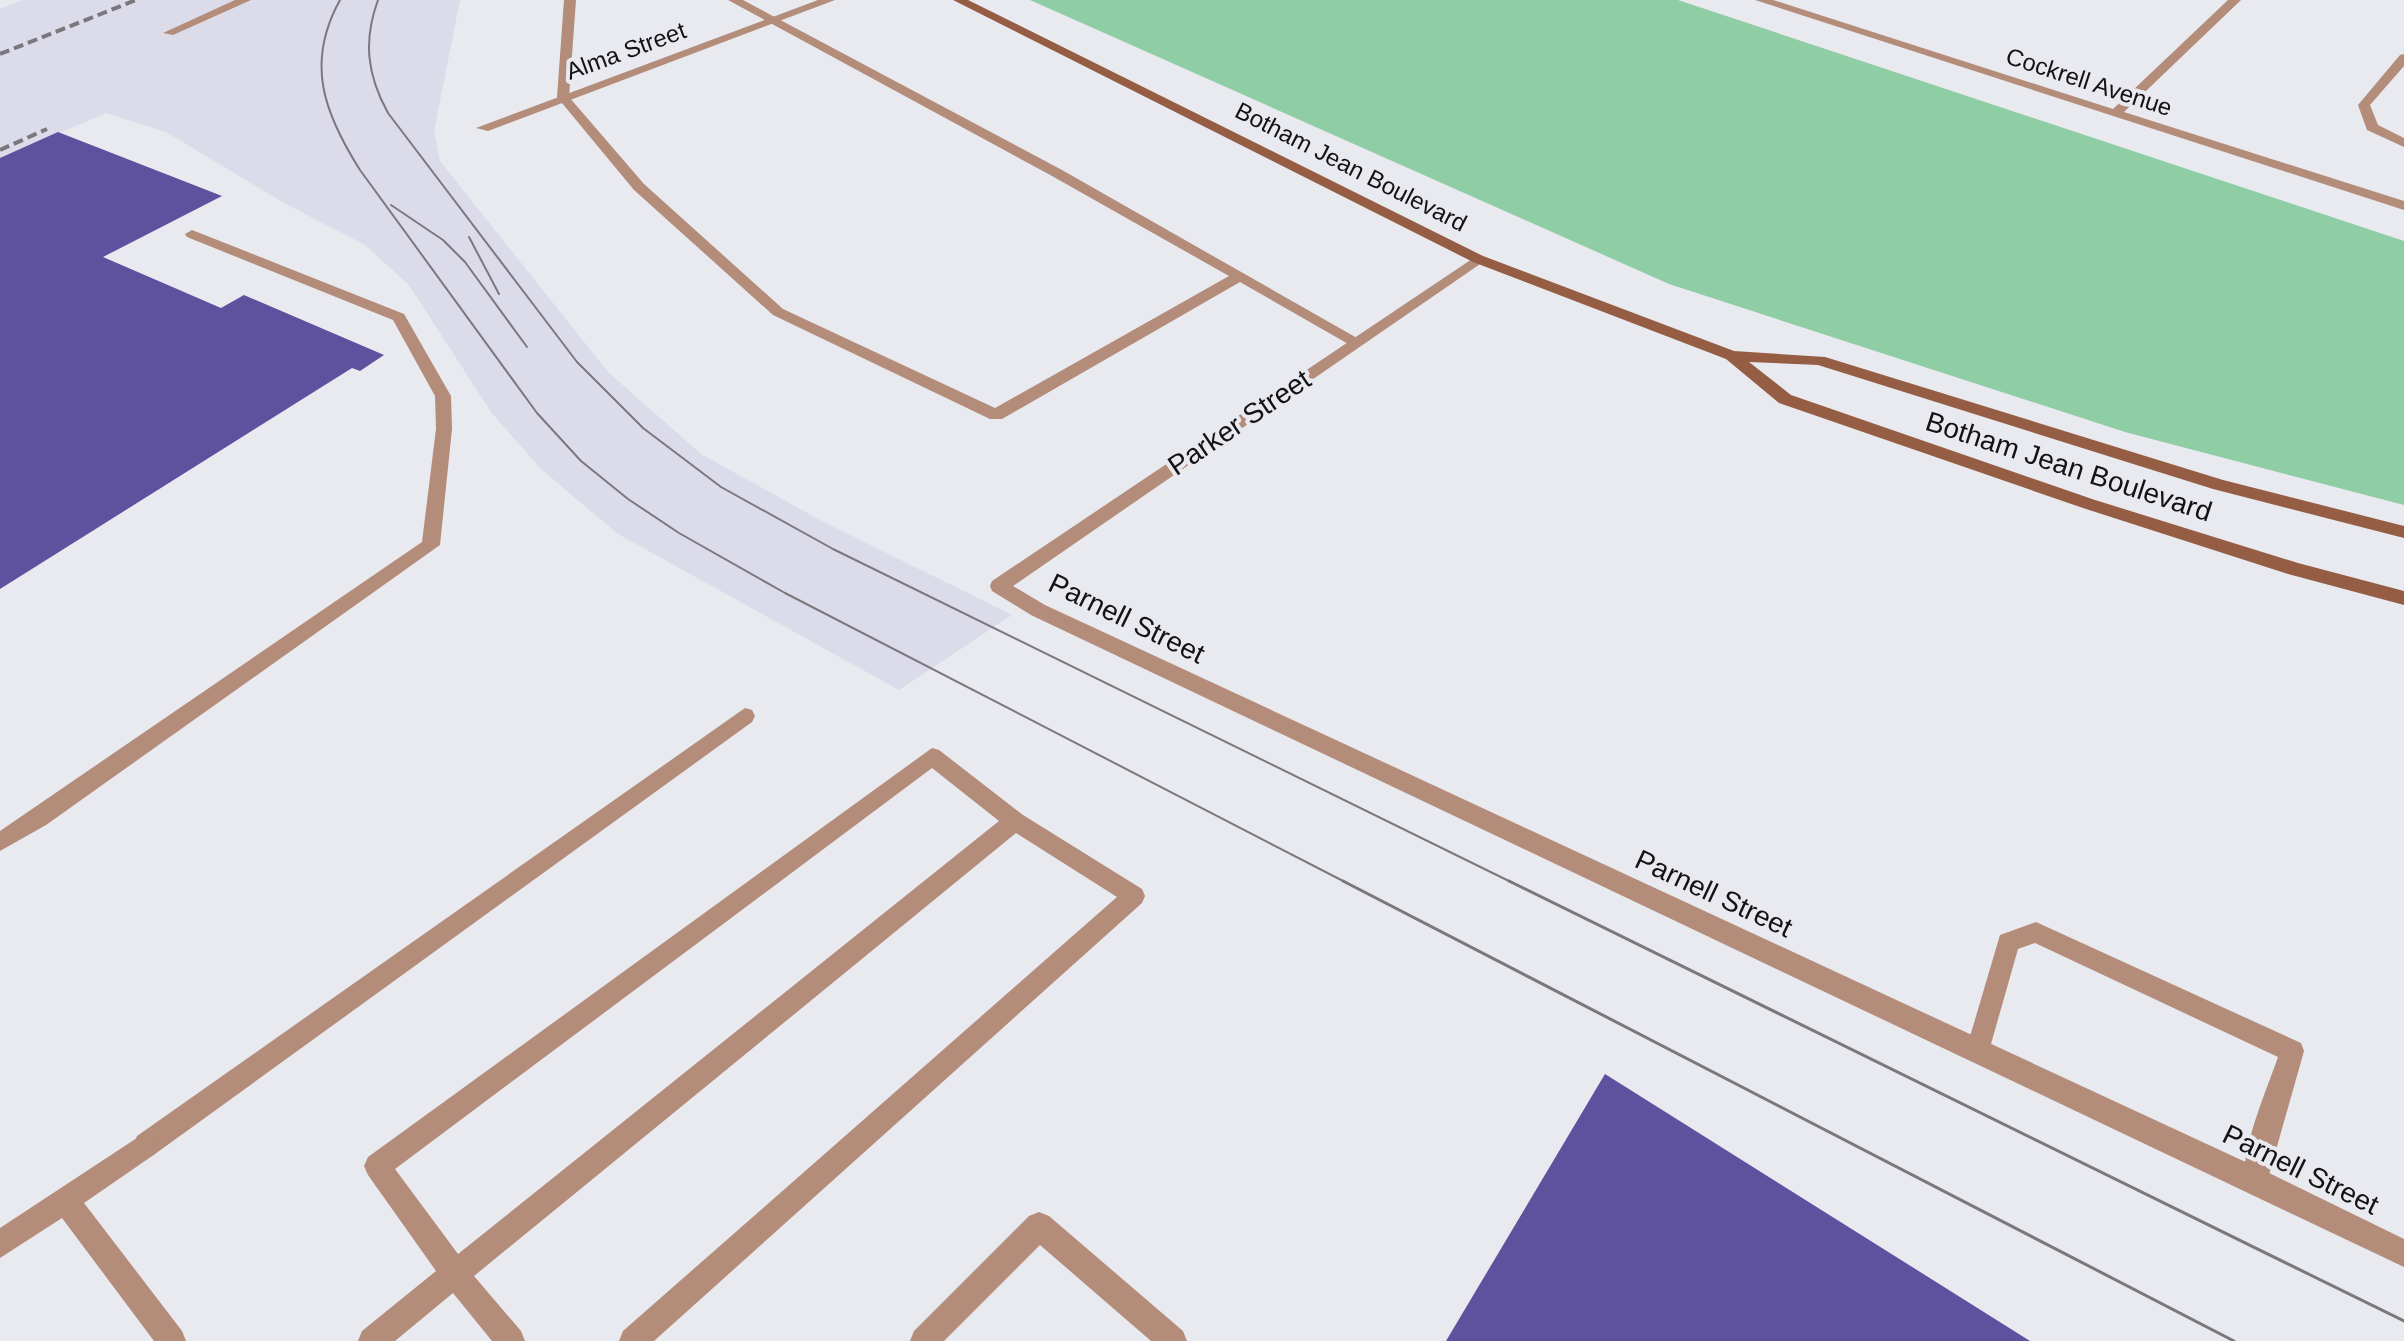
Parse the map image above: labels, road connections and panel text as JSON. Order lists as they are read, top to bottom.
{
  "streets": {
    "main road": ["Botham Jean Boulevard"],
    "street": [
      "Alma Street",
      "Cockrell Avenue",
      "Parker Street",
      "Parnell Street"
    ]
  },
  "crossings": [
    ["Botham Jean Boulevard", "Parker Street"],
    ["Parker Street", "Parnell Street"]
  ]
}
